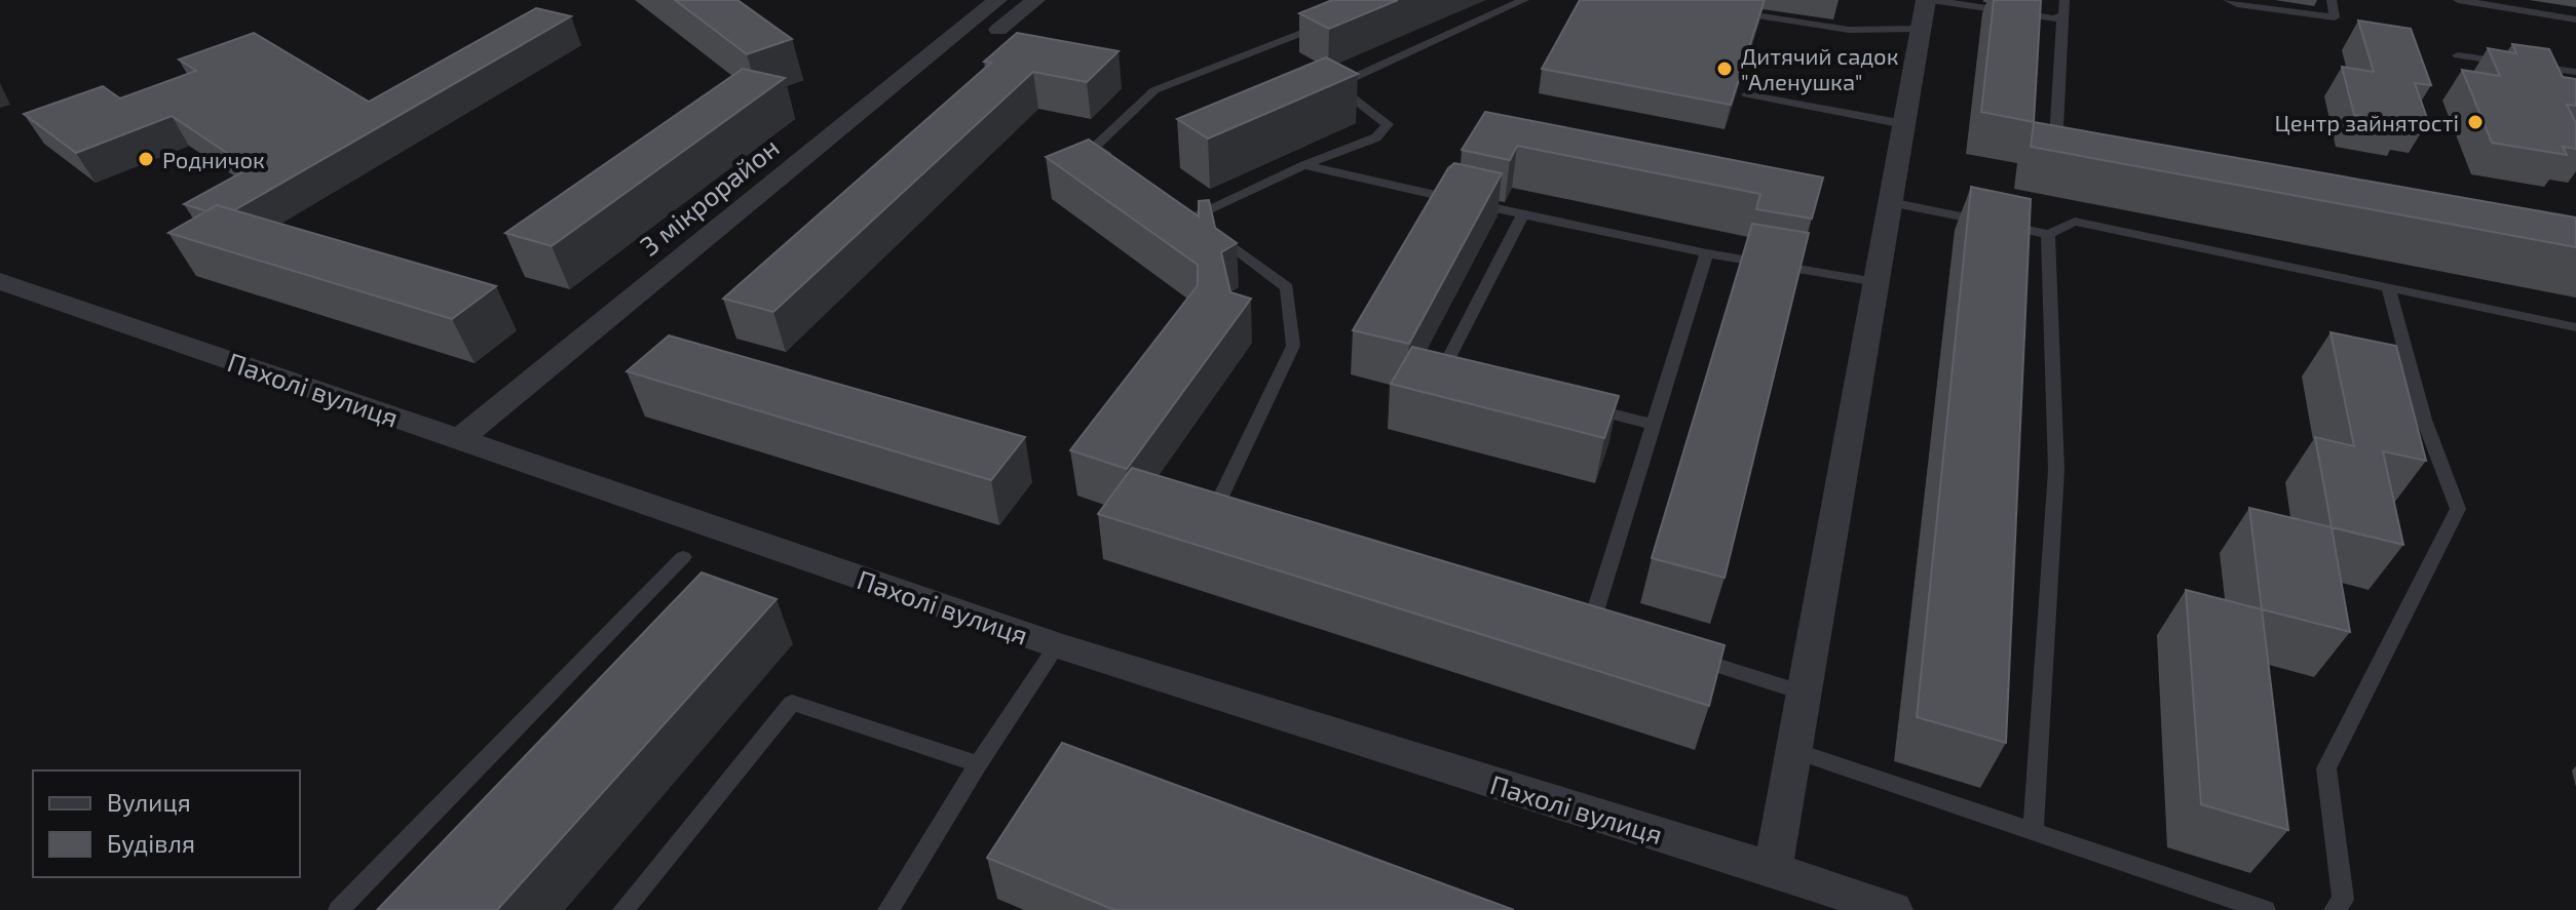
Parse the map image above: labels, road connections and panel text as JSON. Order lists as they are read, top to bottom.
{
  "streets": {
    "street": ["3 мікрорайон", "Пахолі вулиця"]
  },
  "crossings": [
    ["3 мікрорайон", "Пахолі вулиця"]
  ],
  "places": ["Дитячий садок \"Аленушка\"", "Центр зайнятості", "Родничок"],
  "legend": ["Вулиця", "Будівля"]
}
